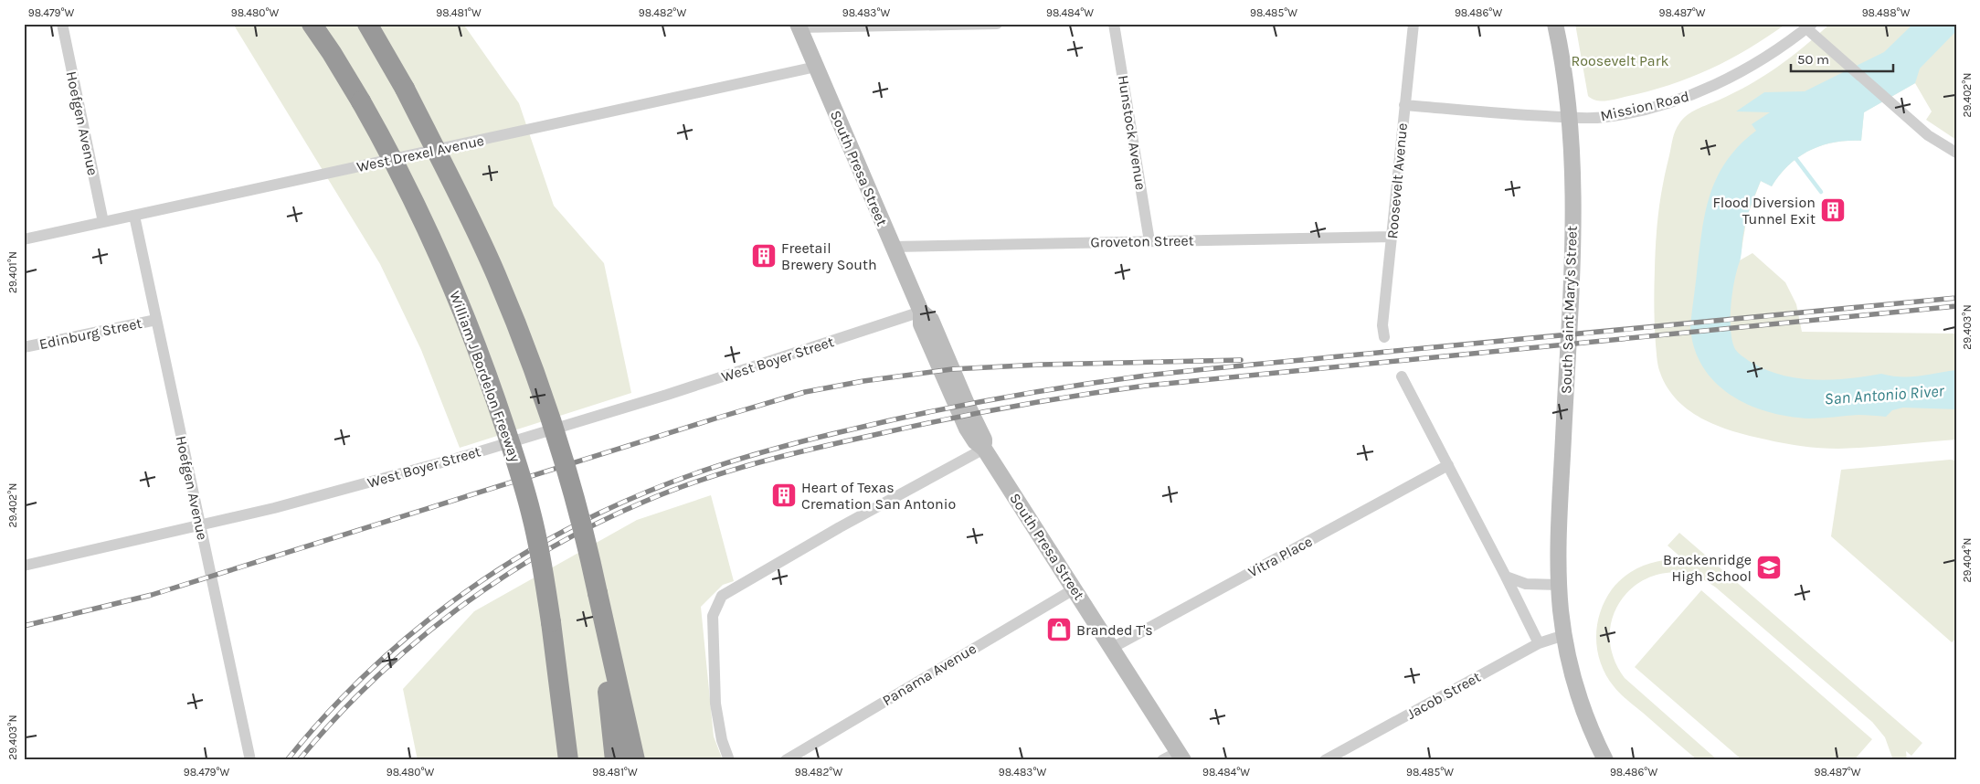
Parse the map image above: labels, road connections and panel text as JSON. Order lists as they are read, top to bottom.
{
  "streets": {
    "highway": ["William J Bordelon Freeway"],
    "main road": ["South Presa Street", "South Saint Mary's Street"],
    "street": [
      "Mission Road",
      "Hoefgen Avenue",
      "Hunstock Avenue",
      "West Drexel Avenue",
      "Roosevelt Avenue",
      "Groveton Street",
      "Edinburg Street",
      "West Boyer Street",
      "Vitra Place",
      "Panama Avenue",
      "Jacob Street"
    ]
  },
  "crossings": [
    ["Mission Road", "Roosevelt Avenue"],
    ["Mission Road", "South Saint Mary's Street"],
    ["Hoefgen Avenue", "West Drexel Avenue"],
    ["Hoefgen Avenue", "Edinburg Street"],
    ["Hoefgen Avenue", "West Boyer Street"],
    ["Hunstock Avenue", "Groveton Street"],
    ["West Drexel Avenue", "South Presa Street"],
    ["South Presa Street", "Groveton Street"],
    ["South Presa Street", "West Boyer Street"],
    ["South Presa Street", "Vitra Place"],
    ["South Presa Street", "Panama Avenue"],
    ["Roosevelt Avenue", "Groveton Street"],
    ["South Saint Mary's Street", "Jacob Street"]
  ],
  "water": ["San Antonio River"],
  "parks": ["Roosevelt Park"],
  "places": {
    "building": ["Flood Diversion Tunnel Exit", "Freetail Brewery South", "Heart of Texas Cremation San Antonio"],
    "school or university": ["Brackenridge High School"],
    "shop": ["Branded T's"]
  },
  "scale_bar": "50 m",
  "coordinates": [
    "98.479°W",
    "98.480°W",
    "98.481°W",
    "98.482°W",
    "98.483°W",
    "98.484°W",
    "98.485°W",
    "98.486°W",
    "98.487°W",
    "98.488°W",
    "29.402°N",
    "29.401°N",
    "29.403°N",
    "29.404°N"
  ]
}
